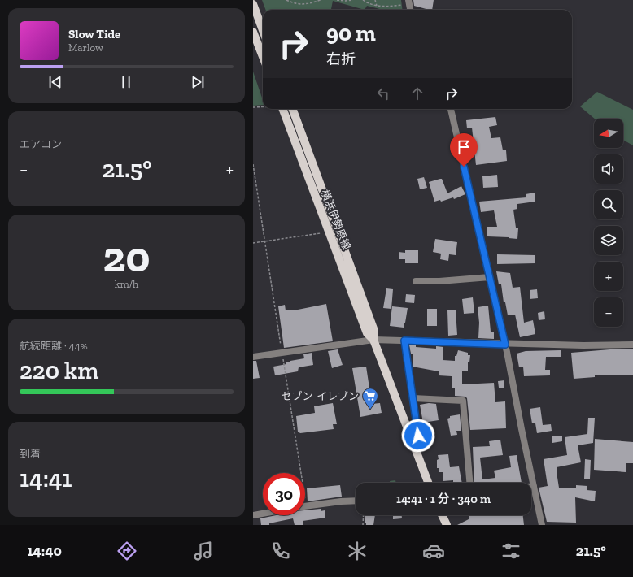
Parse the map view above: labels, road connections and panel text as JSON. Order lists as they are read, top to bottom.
{
  "streets": {
    "main road": ["横浜伊勢原線"]
  },
  "places": {
    "supermarket": ["セブン-イレブン"]
  },
  "north": "left",
  "page": {
    "turn": ["90 m", "右折"],
    "song": ["Slow Tide", "Marlow"],
    "tile": [
      "エアコン",
      ["20", "km/h"],
      ["航続距離 · 44%", "220 km"],
      ["到着", "14:41"]
    ],
    "map_buttons": ["+", "−"],
    "heat": ["−", "21.5°", "+"],
    "limit": "30",
    "trip": "14:41 · 1 分 · 340 m",
    "tabs": ["14:40", "21.5°"]
  }
}
